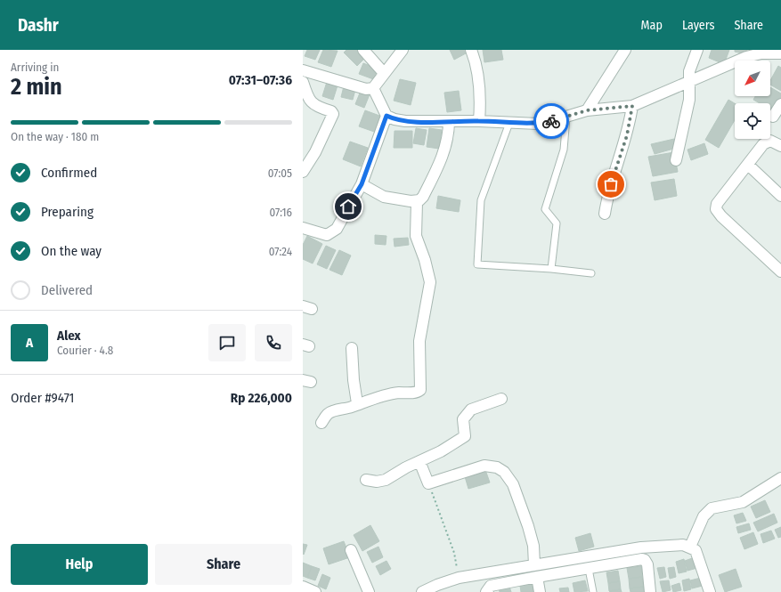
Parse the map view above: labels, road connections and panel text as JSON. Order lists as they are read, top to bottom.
{
  "north": "bottom left",
  "page": {
    "header": "Dashr",
    "nav": ["Map", "Layers", "Share"],
    "heading": ["2 min", "Arriving in", "07:31–07:36"],
    "panel": [
      "Alex",
      "Courier · 4.8",
      "Order #9471",
      "Rp 226,000"
    ],
    "bar": "On the way · 180 m",
    "list": [
      ["Confirmed", "07:05"],
      ["Preparing", "07:16"],
      ["On the way", "07:24"],
      "Delivered"
    ],
    "round": "A",
    "buttons": ["Help", "Share"]
  }
}
